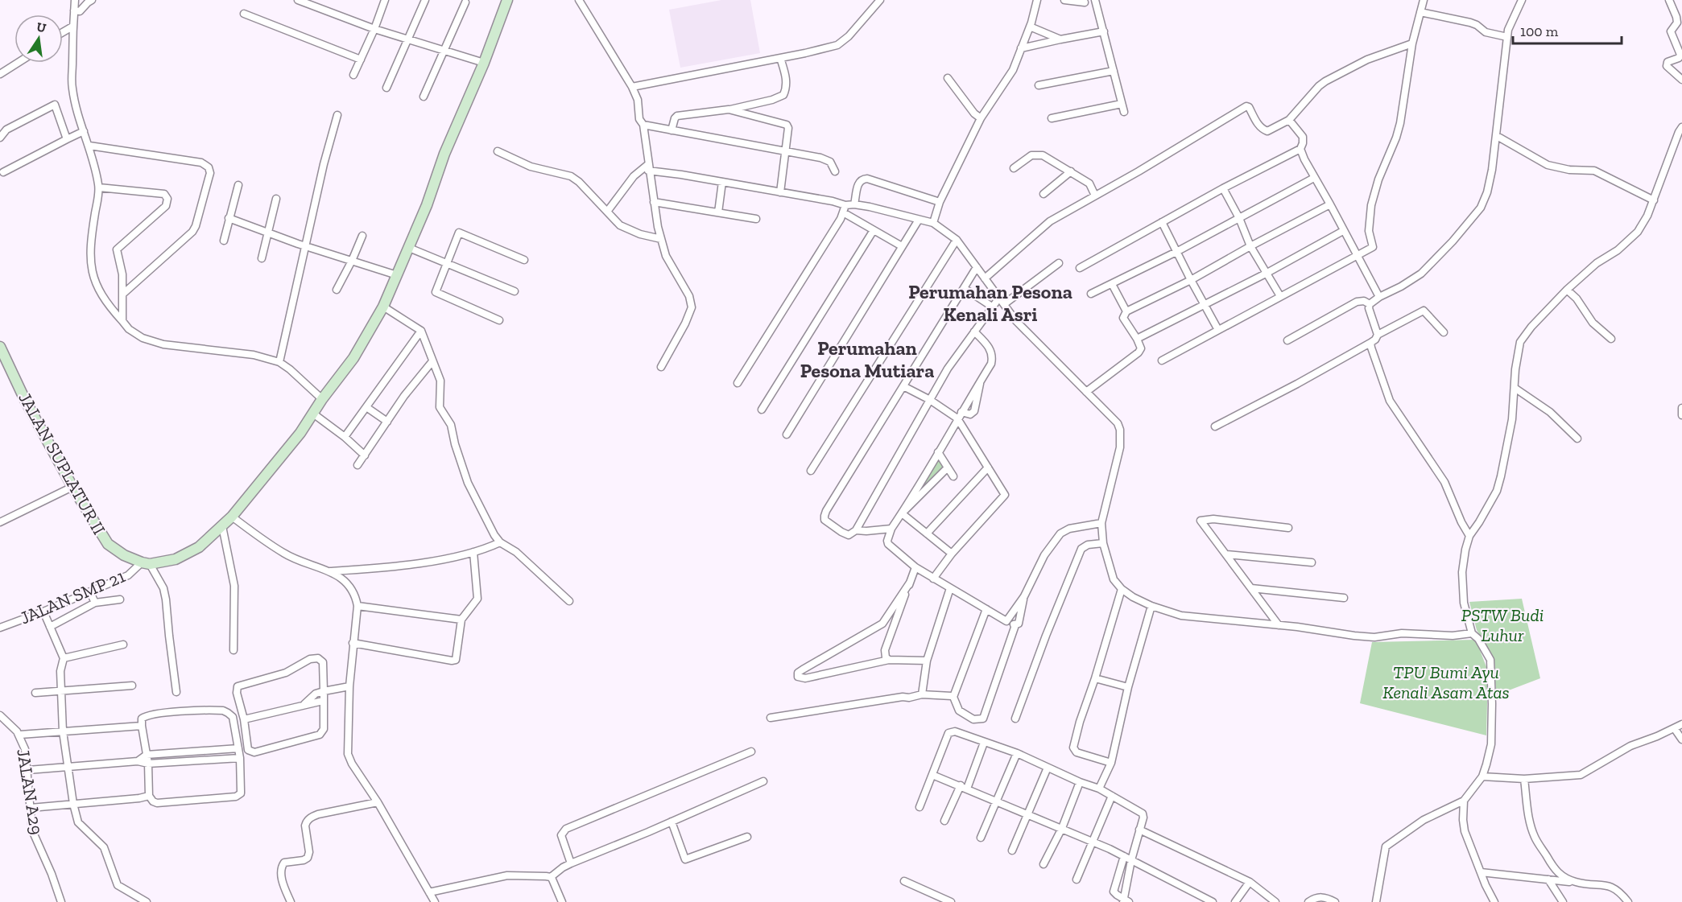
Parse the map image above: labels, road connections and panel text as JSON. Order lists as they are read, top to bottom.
{
  "streets": {
    "street": ["JALAN SUPLATUR II", "JALAN SMP 21", "JALAN A29"]
  },
  "crossings": [
    ["JALAN SUPLATUR II", "JALAN SMP 21"]
  ],
  "districts": ["Perumahan Pesona Kenali Asri", "Perumahan Pesona Mutiara"],
  "parks": ["PSTW Budi Luhur", "TPU Bumi Ayu Kenali Asam Atas"],
  "scale_bar": "100 m",
  "north": "top"
}
